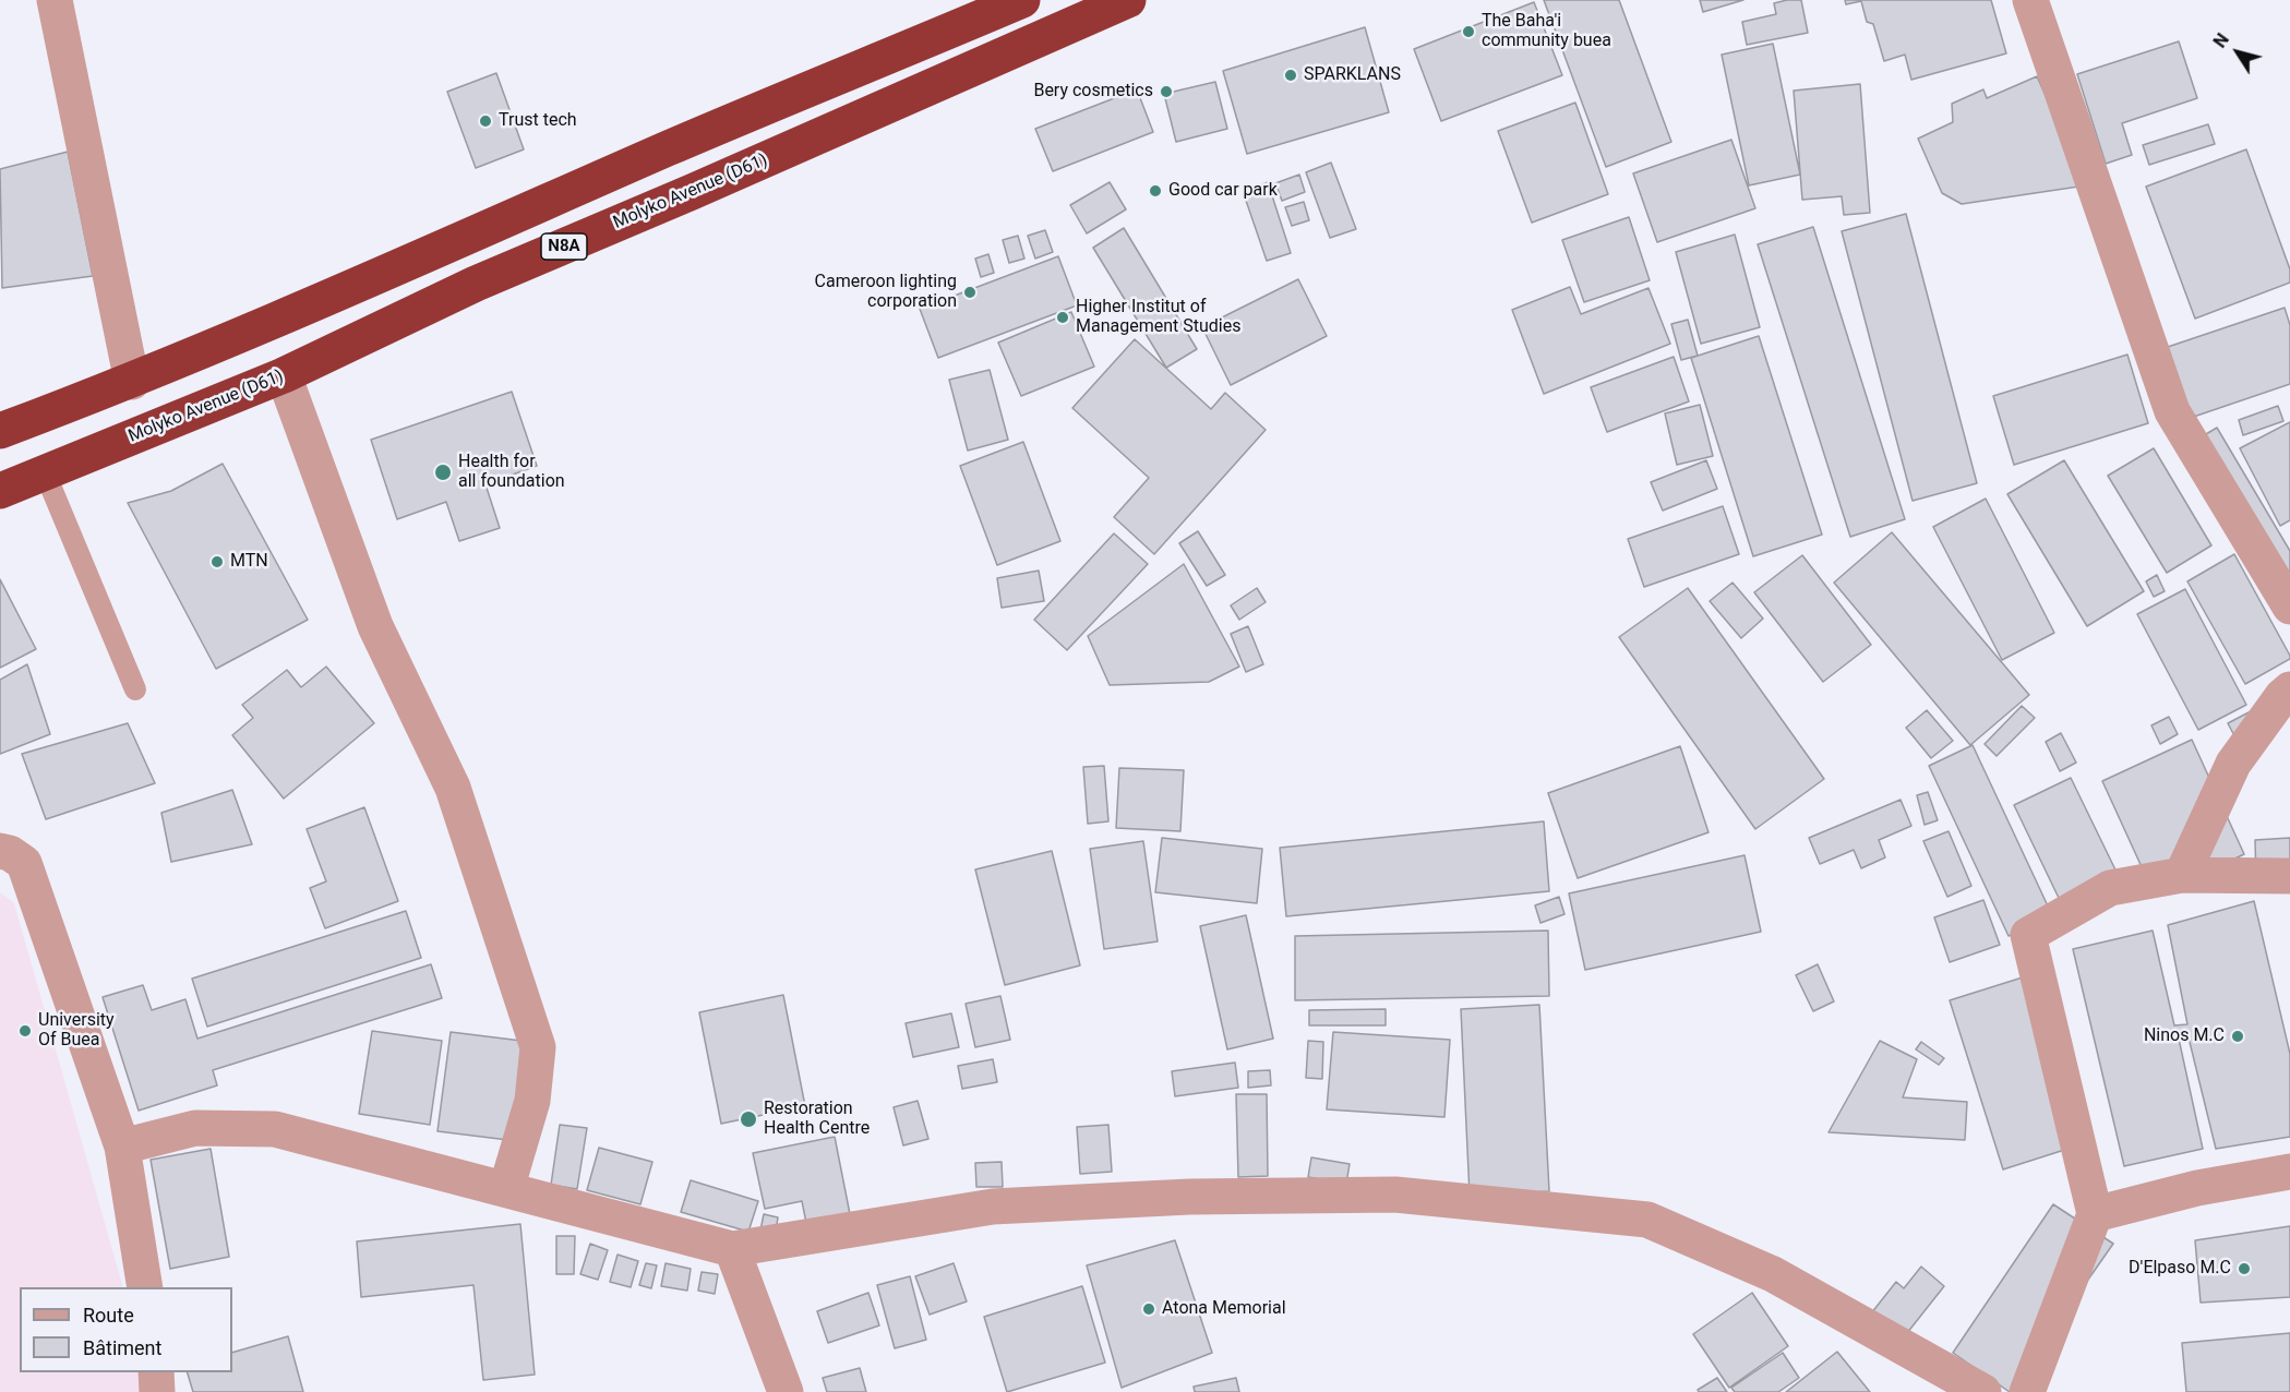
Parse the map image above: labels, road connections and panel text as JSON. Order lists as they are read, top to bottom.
{
  "streets": {
    "highway": ["Molyko Avenue (D61)", "N8A"]
  },
  "places": [
    "The Baha'i community buea",
    "SPARKLANS",
    "Bery cosmetics",
    "Trust tech",
    "Good car park",
    "Cameroon lighting corporation",
    "Higher Institut of Management Studies",
    "Health for all foundation",
    "MTN",
    "University Of Buea",
    "Ninos M.C",
    "Restoration Health Centre",
    "D'Elpaso M.C",
    "Atona Memorial"
  ],
  "legend": ["Route", "Bâtiment"],
  "north": "top left"
}
